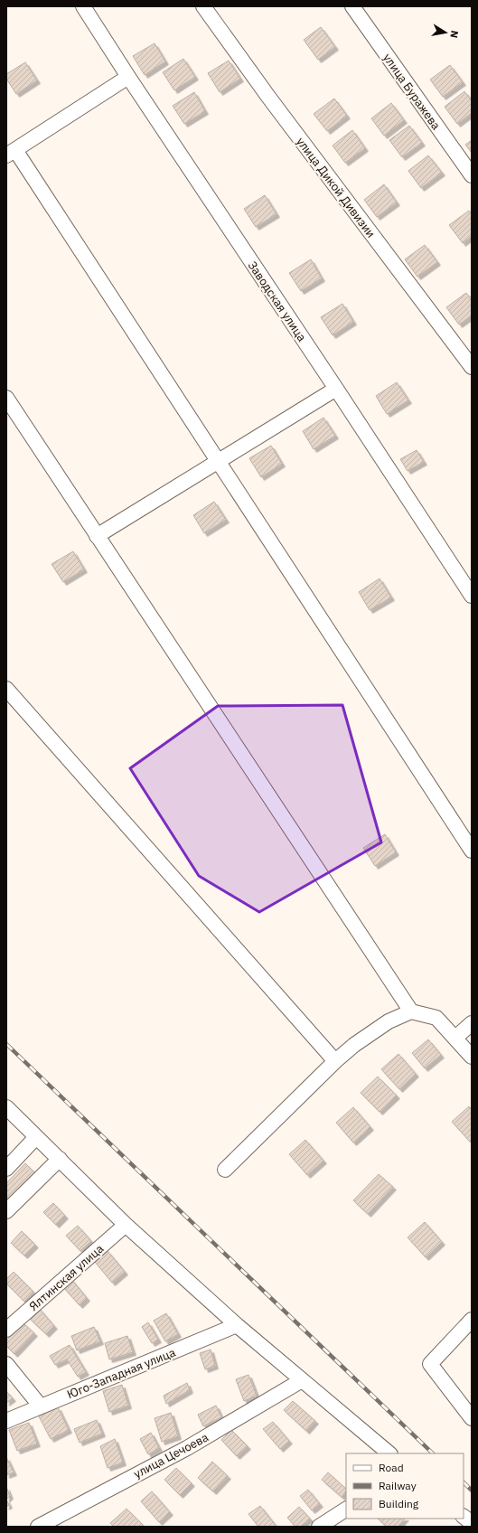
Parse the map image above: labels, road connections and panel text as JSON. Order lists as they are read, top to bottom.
{
  "streets": {
    "street": [
      "улица Буражева",
      "улица Дикой Дивизии",
      "Заводская улица",
      "Ялтинская улица",
      "Юго-Западная улица",
      "улица Цечоева"
    ]
  },
  "legend": ["Road", "Railway", "Building"],
  "north": "right"
}
